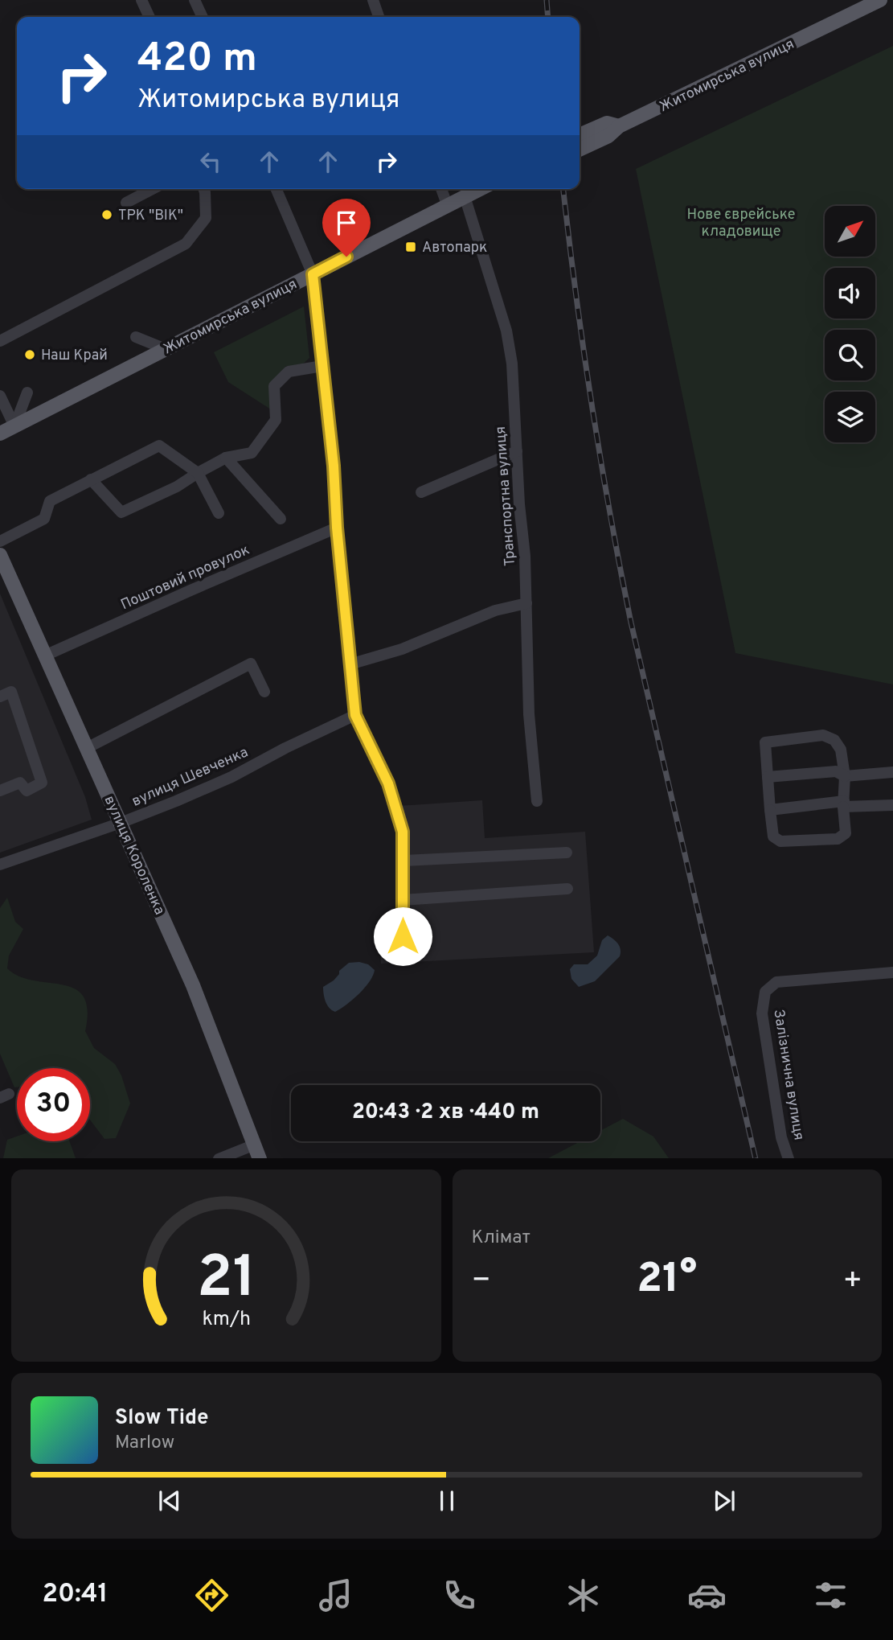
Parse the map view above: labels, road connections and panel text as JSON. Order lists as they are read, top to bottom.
{
  "streets": {
    "main road": ["Житомирська вулиця", "вулиця Короленка"],
    "street": [
      "Транспортна вулиця",
      "Поштовий провулок",
      "вулиця Шевченка",
      "Залізнична вулиця"
    ]
  },
  "crossings": [
    ["Житомирська вулиця", "Транспортна вулиця"],
    ["Поштовий провулок", "вулиця Короленка"],
    ["вулиця Шевченка", "вулиця Короленка"]
  ],
  "parks": ["Нове єврейське кладовище"],
  "places": {
    "other": ["ТРК \"ВІК\"", "Наш Край"],
    "transit": ["Автопарк"]
  },
  "north": "top right",
  "page": {
    "turn": ["420 m", "Житомирська вулиця"],
    "limit": "30",
    "trip": "20:43 · 2 хв · 440 m",
    "tile": "Клімат",
    "heat": ["−", "21°", "+"],
    "song": ["Slow Tide", "Marlow"],
    "tabs": "20:41",
    "gauge": ["21", "km/h"]
  }
}
